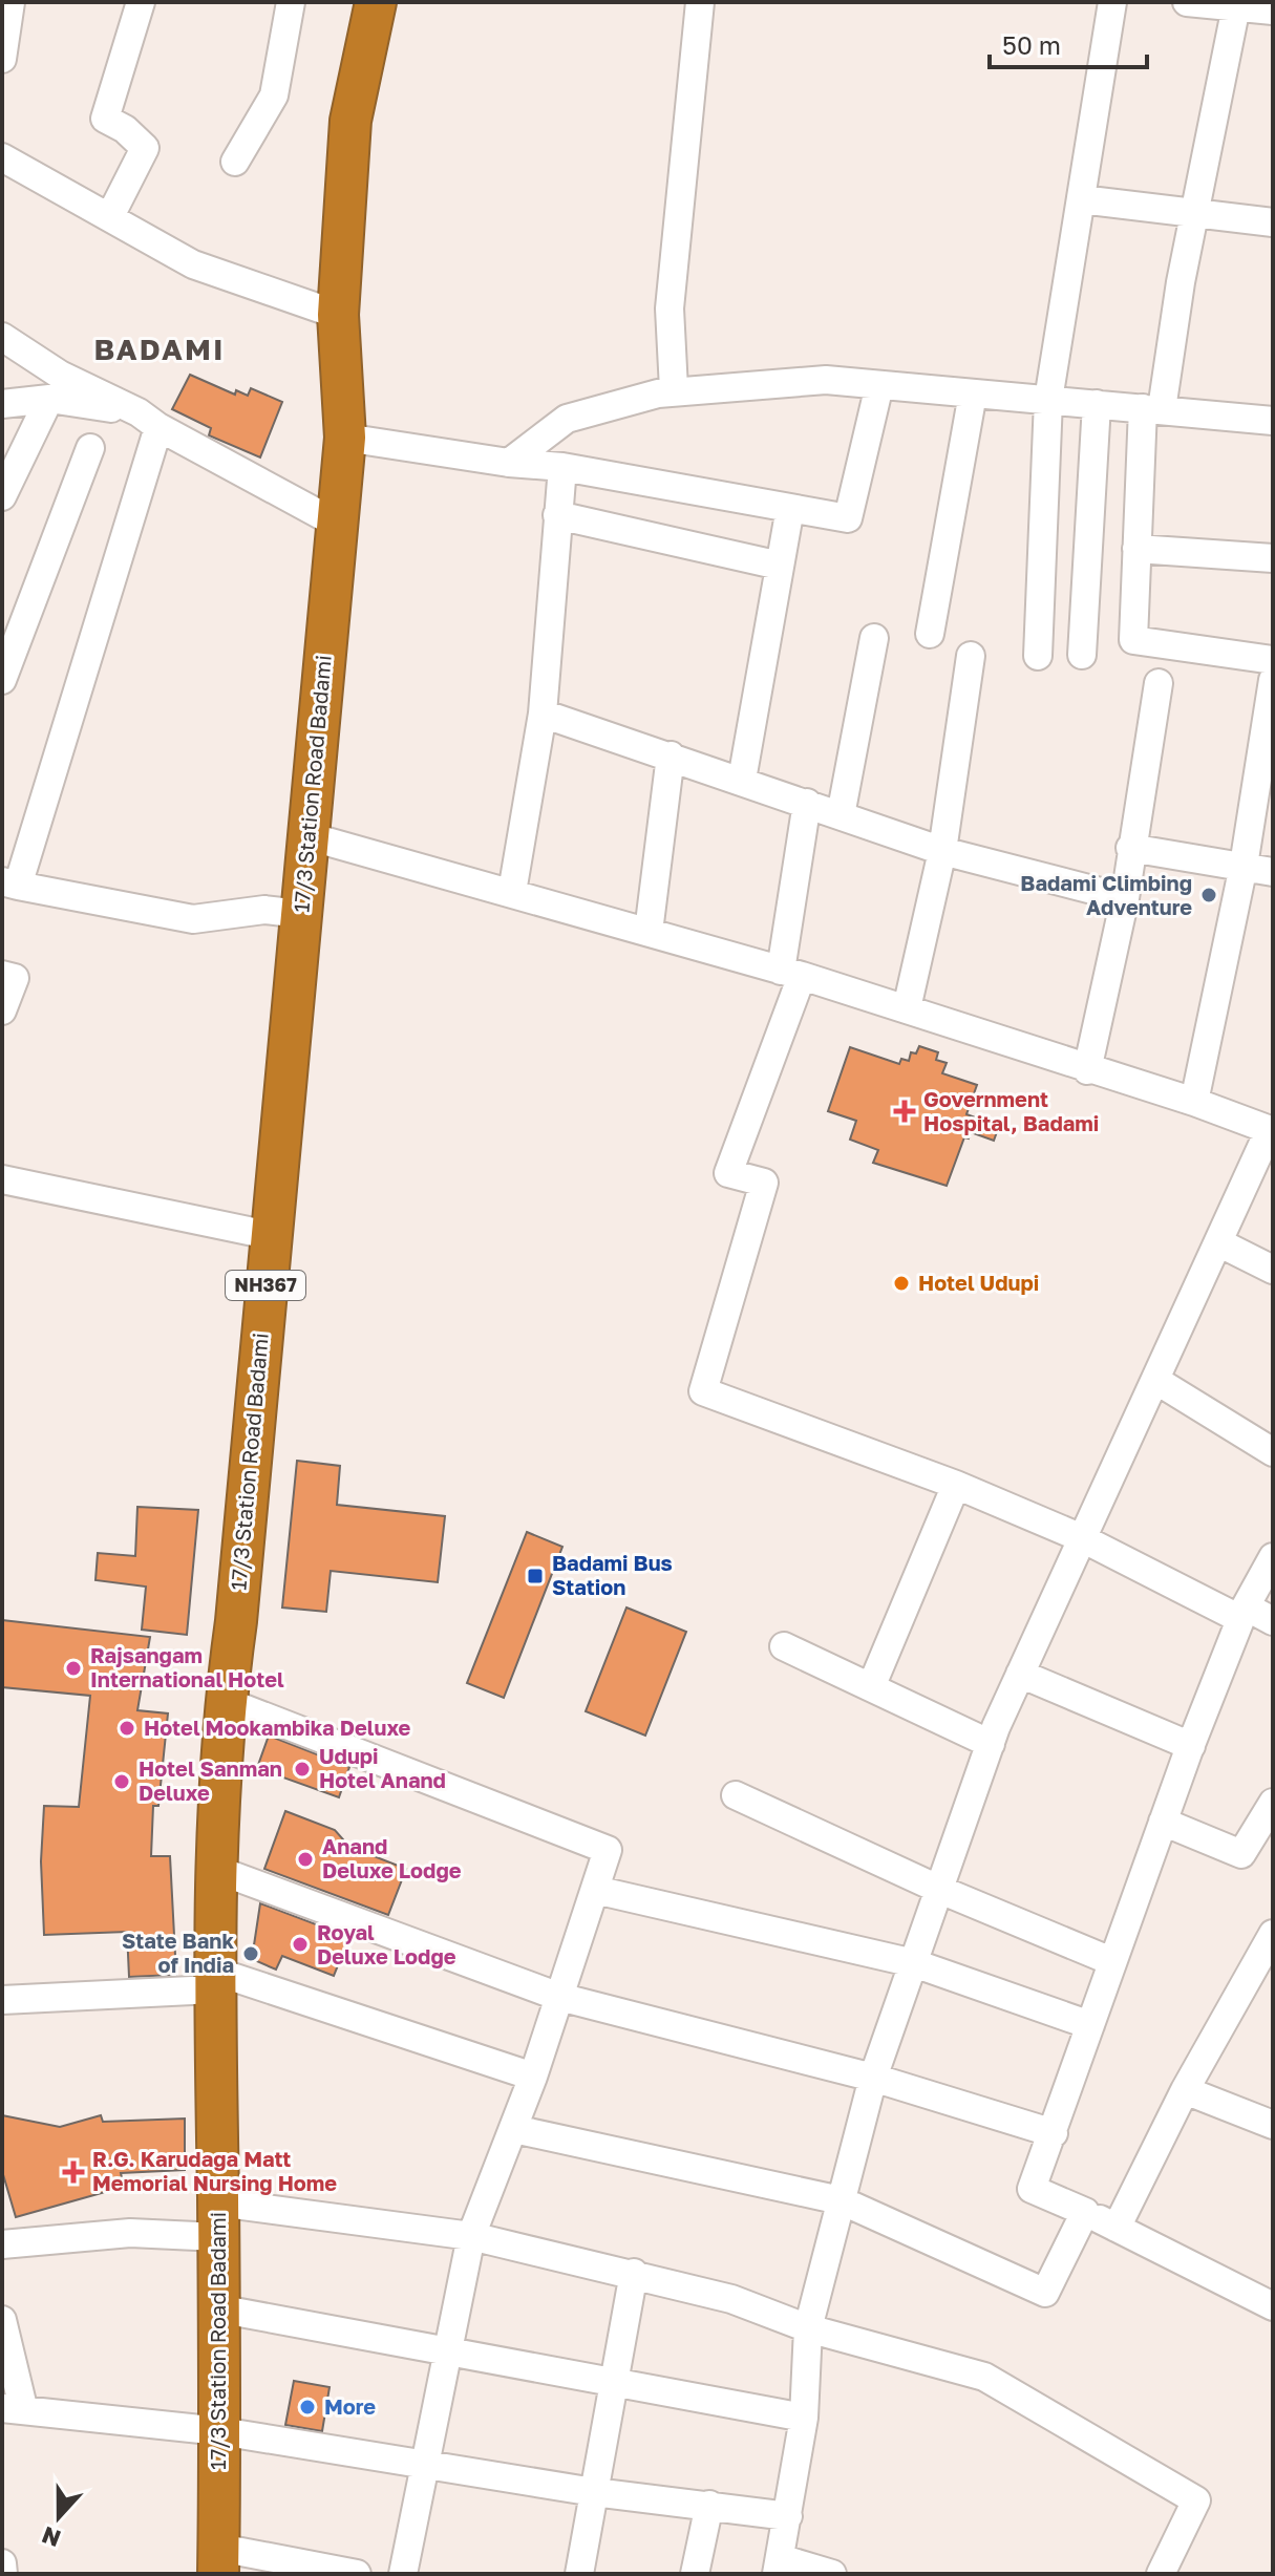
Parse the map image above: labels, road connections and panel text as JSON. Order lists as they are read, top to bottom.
{
  "streets": {
    "highway": ["17/3 Station Road Badami", "NH367"]
  },
  "districts": ["BADAMI"],
  "places": {
    "other": [
      "Badami Climbing Adventure",
      "Hotel Udupi",
      "Rajsangam International Hotel",
      "Hotel Mookambika Deluxe",
      "Udupi Hotel Anand",
      "Hotel Sanman Deluxe",
      "Anand Deluxe Lodge",
      "Royal Deluxe Lodge",
      "State Bank of India",
      "More"
    ],
    "health": ["Government Hospital, Badami", "R.G. Karudaga Matt Memorial Nursing Home"],
    "transit": ["Badami Bus Station"]
  },
  "scale_bar": "50 m",
  "north": "bottom"
}
